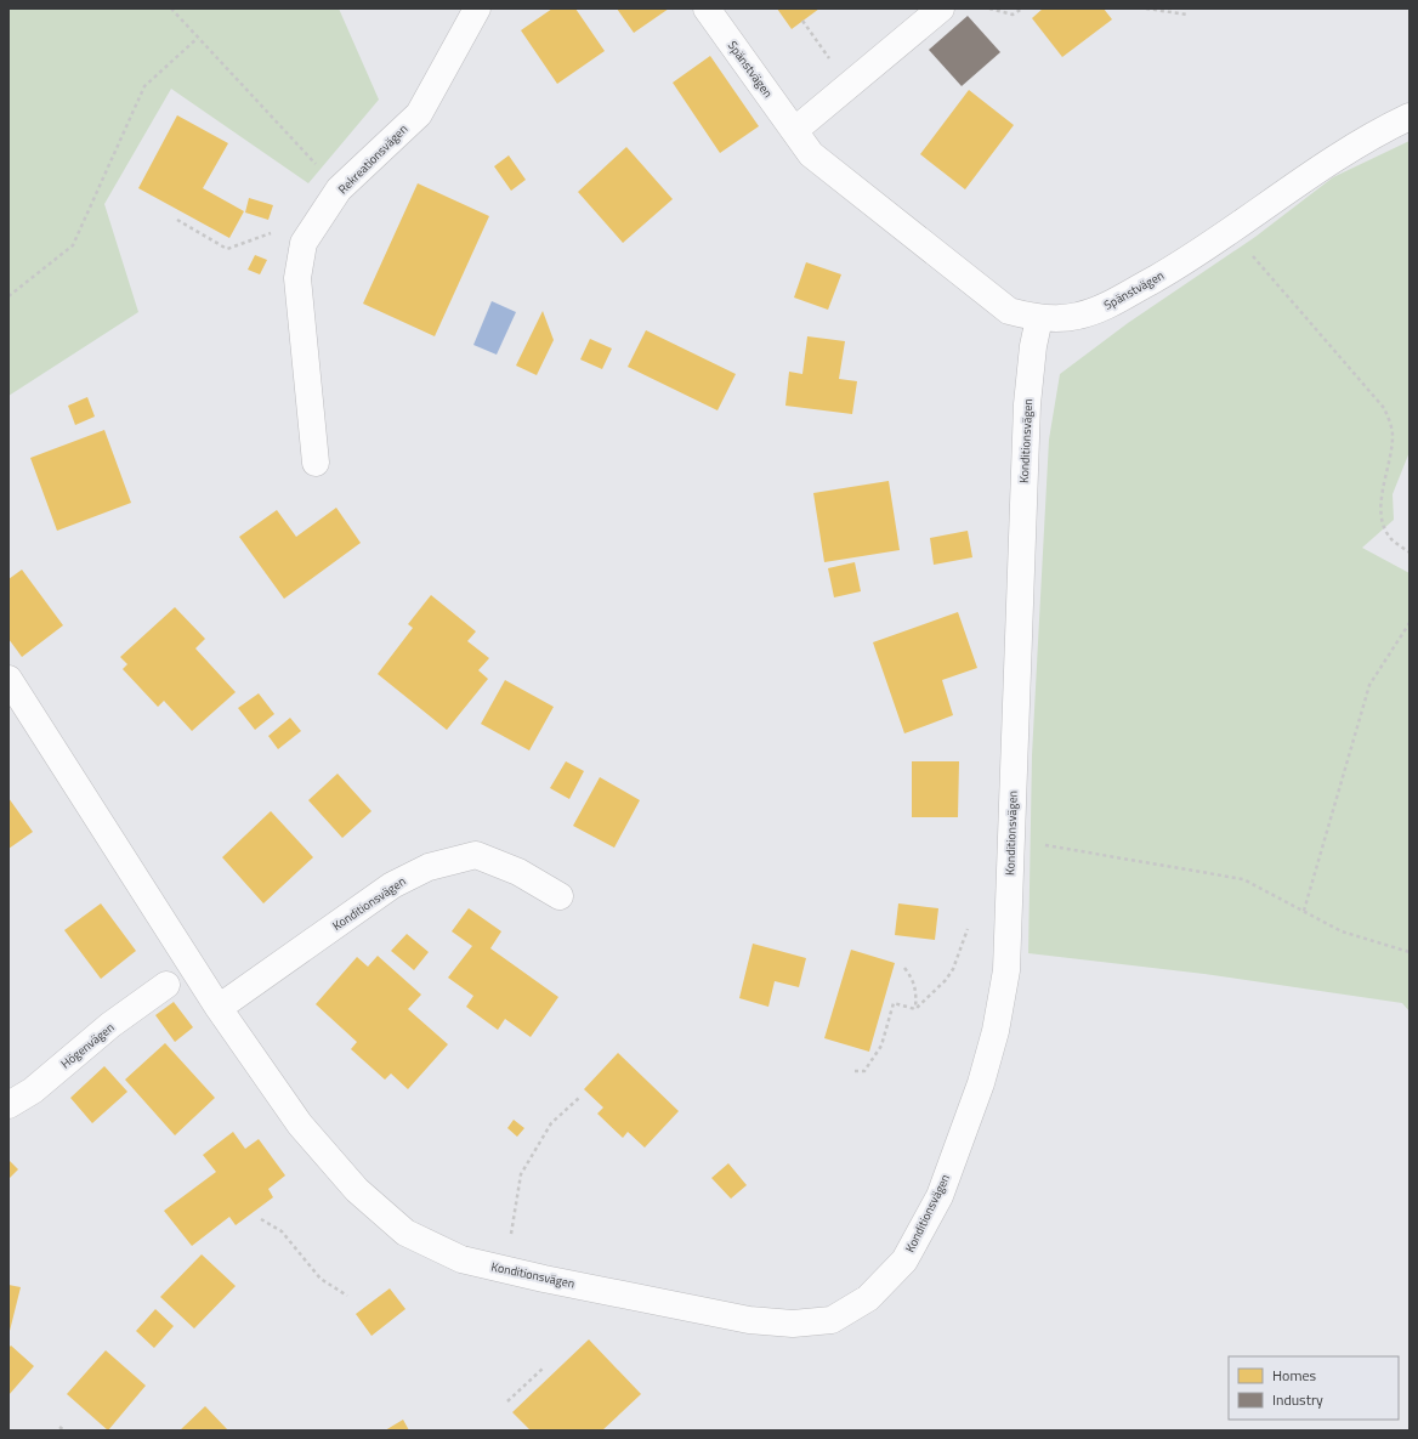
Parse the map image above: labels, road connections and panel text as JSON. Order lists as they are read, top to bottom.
{
  "streets": {
    "street": [
      "Spänstvägen",
      "Rekreationsvägen",
      "Konditionsvägen",
      "Högenvägen"
    ]
  },
  "crossings": [
    ["Spänstvägen", "Konditionsvägen"]
  ],
  "legend": ["Homes", "Industry"]
}
